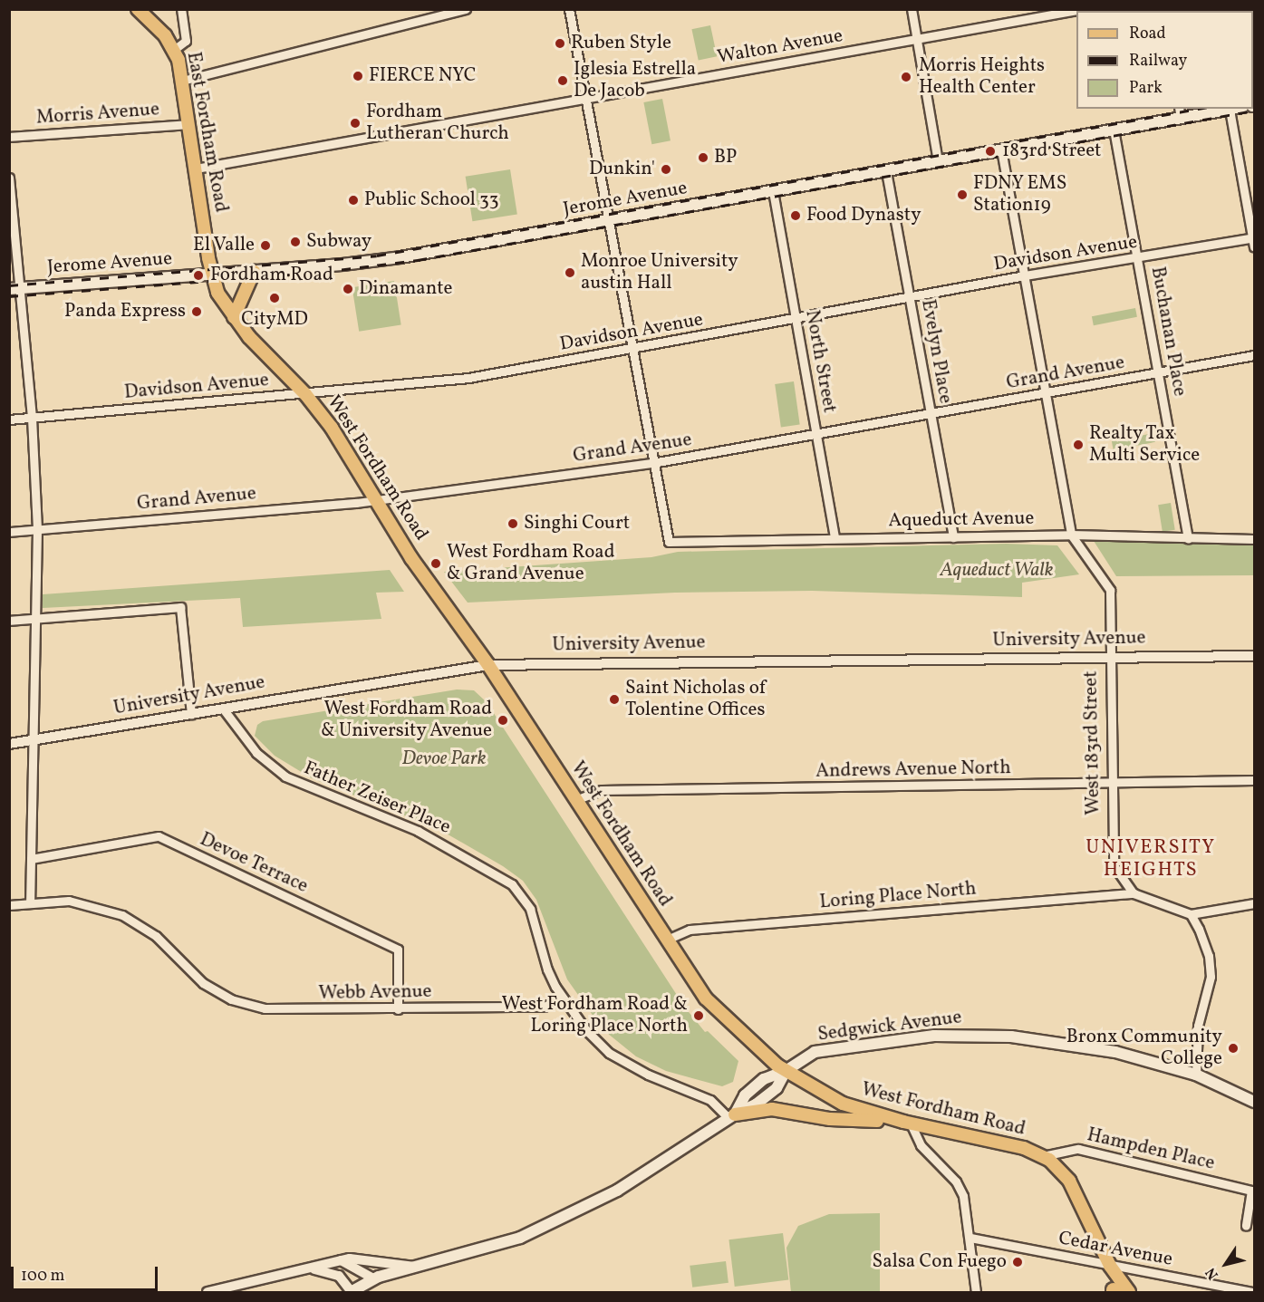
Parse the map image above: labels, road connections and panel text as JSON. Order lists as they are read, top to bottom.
{
  "streets": {
    "main road": [
      "East Fordham Road",
      "Jerome Avenue",
      "West Fordham Road",
      "Sedgwick Avenue"
    ],
    "street": [
      "Walton Avenue",
      "Morris Avenue",
      "Davidson Avenue",
      "Buchanan Place",
      "Evelyn Place",
      "North Street",
      "Grand Avenue",
      "Aqueduct Avenue",
      "University Avenue",
      "West 183rd Street",
      "Andrews Avenue North",
      "Father Zeiser Place",
      "Devoe Terrace",
      "Loring Place North",
      "Webb Avenue",
      "Hampden Place",
      "Cedar Avenue"
    ]
  },
  "crossings": [
    ["Walton Avenue", "East Fordham Road"],
    ["Morris Avenue", "East Fordham Road"],
    ["East Fordham Road", "Jerome Avenue"],
    ["East Fordham Road", "West Fordham Road"],
    ["Jerome Avenue", "Buchanan Place"],
    ["Jerome Avenue", "Evelyn Place"],
    ["Jerome Avenue", "North Street"],
    ["Jerome Avenue", "West Fordham Road"],
    ["Jerome Avenue", "West 183rd Street"],
    ["Davidson Avenue", "Buchanan Place"],
    ["Davidson Avenue", "Evelyn Place"],
    ["Davidson Avenue", "North Street"],
    ["Davidson Avenue", "West Fordham Road"],
    ["Davidson Avenue", "West 183rd Street"],
    ["Buchanan Place", "Grand Avenue"],
    ["Buchanan Place", "Aqueduct Avenue"],
    ["Evelyn Place", "Grand Avenue"],
    ["Evelyn Place", "Aqueduct Avenue"],
    ["North Street", "Grand Avenue"],
    ["North Street", "Aqueduct Avenue"],
    ["Grand Avenue", "West Fordham Road"],
    ["Grand Avenue", "Aqueduct Avenue"],
    ["Grand Avenue", "West 183rd Street"],
    ["West Fordham Road", "University Avenue"],
    ["West Fordham Road", "Andrews Avenue North"],
    ["West Fordham Road", "Loring Place North"],
    ["West Fordham Road", "Sedgwick Avenue"],
    ["West Fordham Road", "Hampden Place"],
    ["West Fordham Road", "Cedar Avenue"],
    ["Aqueduct Avenue", "West 183rd Street"],
    ["University Avenue", "West 183rd Street"],
    ["University Avenue", "Father Zeiser Place"],
    ["West 183rd Street", "Andrews Avenue North"],
    ["West 183rd Street", "Loring Place North"],
    ["Father Zeiser Place", "Webb Avenue"],
    ["Devoe Terrace", "Webb Avenue"]
  ],
  "districts": ["UNIVERSITY HEIGHTS"],
  "parks": ["Aqueduct Walk", "Devoe Park"],
  "places": [
    "Ruben Style",
    "FIERCE NYC",
    "Morris Heights Health Center",
    "Iglesia Estrella De Jacob",
    "Fordham Lutheran Church",
    "183rd Street",
    "BP",
    "Dunkin'",
    "FDNY EMS Station19",
    "Public School 33",
    "Food Dynasty",
    "Subway",
    "El Valle",
    "Monroe University austin Hall",
    "Fordham Road",
    "Dinamante",
    "CityMD",
    "Panda Express",
    "Realty Tax Multi Service",
    "Singhi Court",
    "West Fordham Road & Grand Avenue",
    "Saint Nicholas of Tolentine Offices",
    "West Fordham Road & University Avenue",
    "West Fordham Road & Loring Place North",
    "Bronx Community College",
    "Salsa Con Fuego"
  ],
  "legend": ["Road", "Railway", "Park"],
  "scale_bar": "100 m",
  "north": "bottom left"
}
